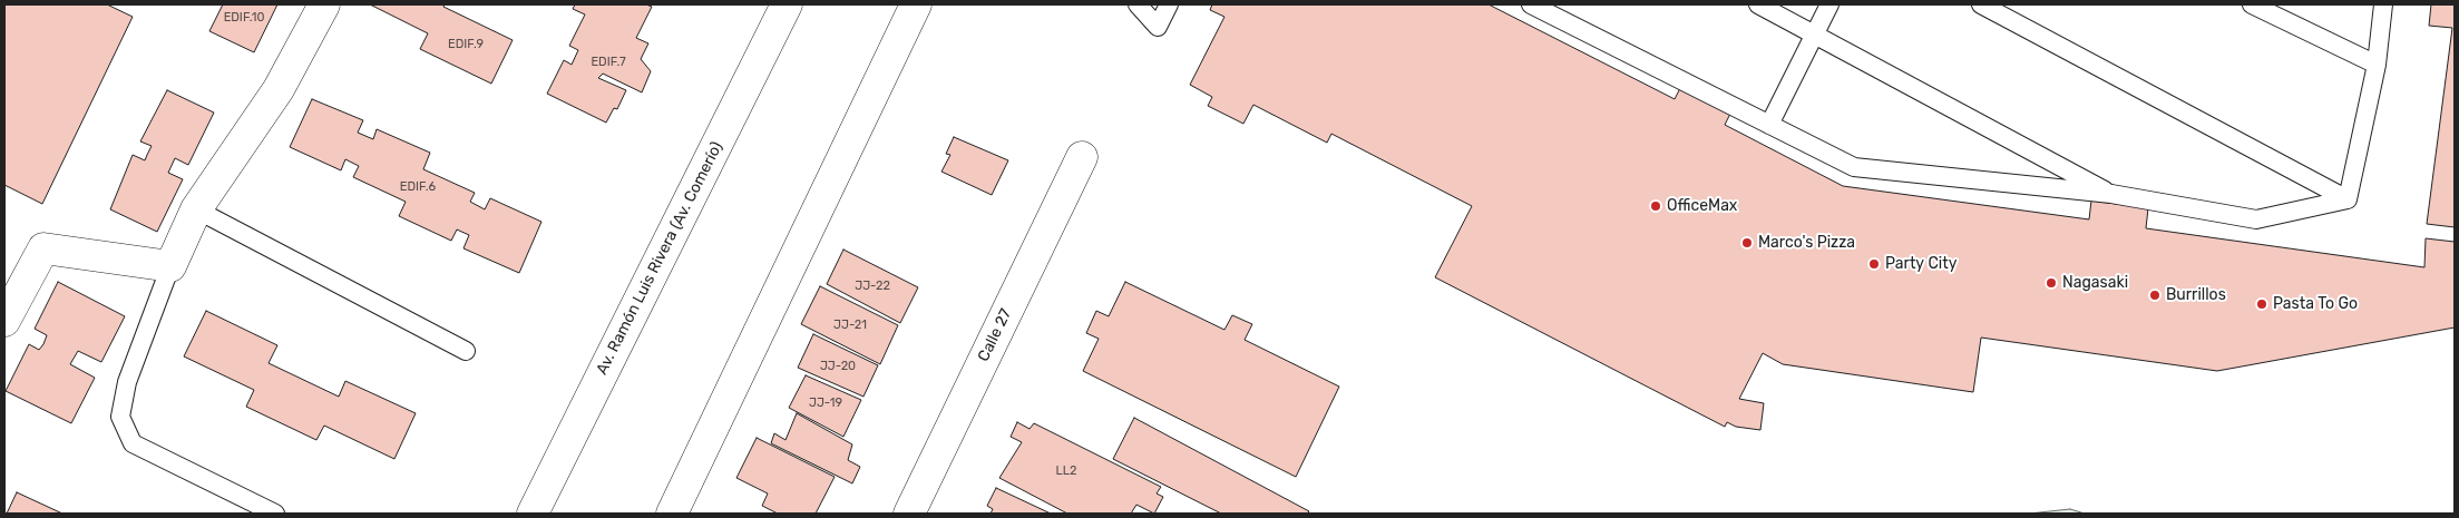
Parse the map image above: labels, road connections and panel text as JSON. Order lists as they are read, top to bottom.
{
  "streets": {
    "main road": ["Av. Ramón Luis Rivera (Av. Comerío)", "Calle 27"]
  },
  "places": [
    "OfficeMax",
    "Marco's Pizza",
    "Party City",
    "Nagasaki",
    "Burrillos",
    "Pasta To Go"
  ],
  "house_numbers": [
    "EDIF.10",
    "EDIF.9",
    "EDIF.7",
    "EDIF.6",
    "JJ-22",
    "JJ-21",
    "JJ-20",
    "JJ-19",
    "LL2"
  ]
}
